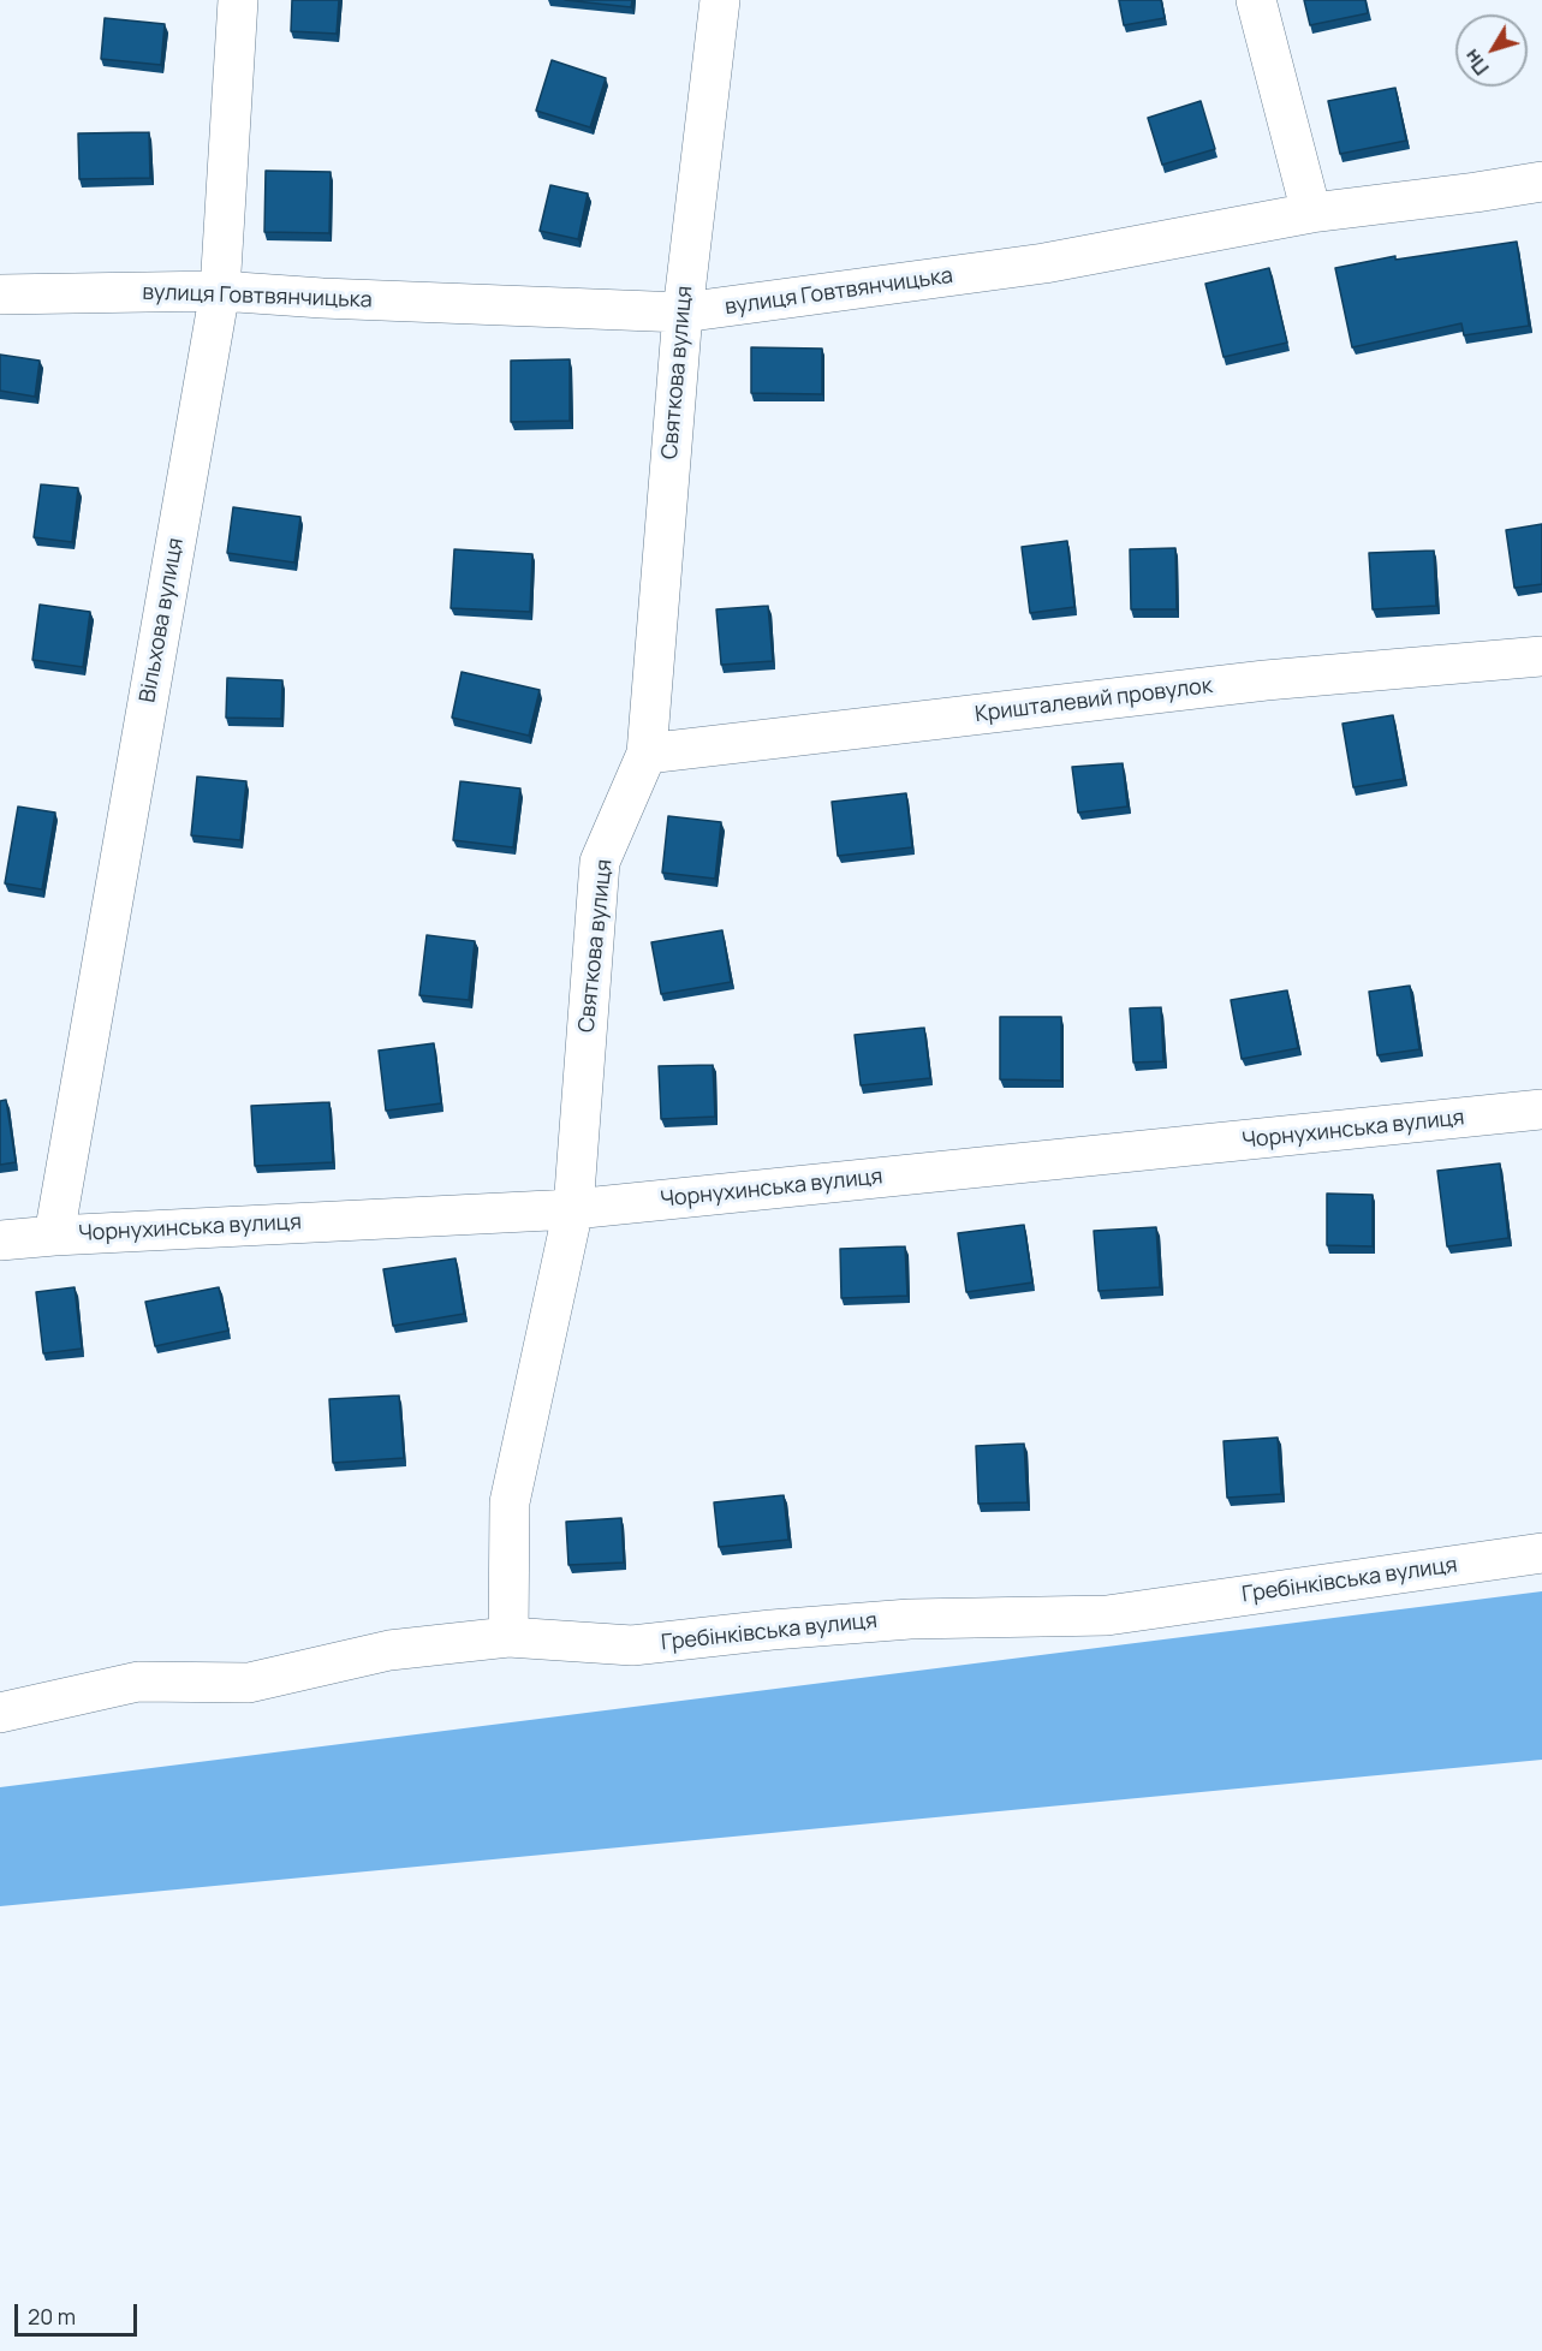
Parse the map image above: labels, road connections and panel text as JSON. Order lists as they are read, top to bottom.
{
  "streets": {
    "street": [
      "вулиця Говтвянчицька",
      "Святкова вулиця",
      "Вільхова вулиця",
      "Кришталевий провулок",
      "Чорнухинська вулиця",
      "Гребінківська вулиця"
    ]
  },
  "crossings": [
    ["вулиця Говтвянчицька", "Святкова вулиця"],
    ["вулиця Говтвянчицька", "Вільхова вулиця"],
    ["Святкова вулиця", "Кришталевий провулок"],
    ["Святкова вулиця", "Чорнухинська вулиця"],
    ["Святкова вулиця", "Гребінківська вулиця"],
    ["Вільхова вулиця", "Чорнухинська вулиця"]
  ],
  "scale_bar": "20 m",
  "north": "bottom left"
}
